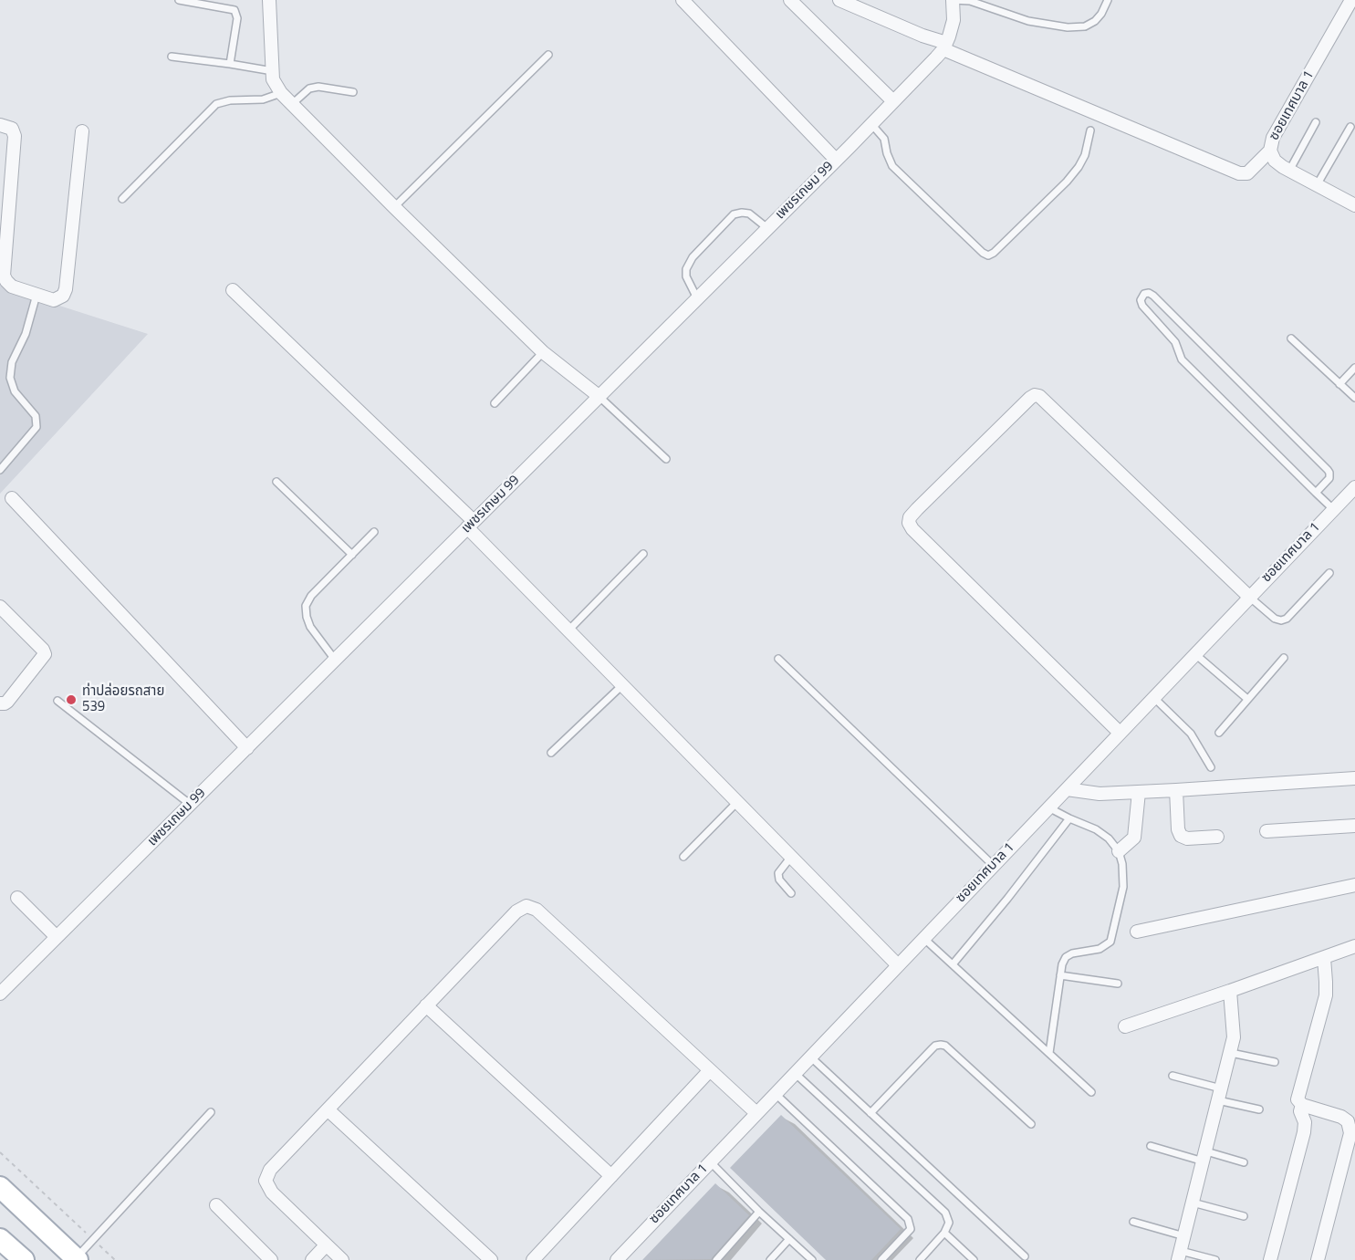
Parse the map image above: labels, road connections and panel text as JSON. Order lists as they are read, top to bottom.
{
  "streets": {
    "street": ["ซอยเทศบาล 1", "เพชรเกษม 99"]
  },
  "places": ["ท่าปล่อยรถสาย 539"]
}
